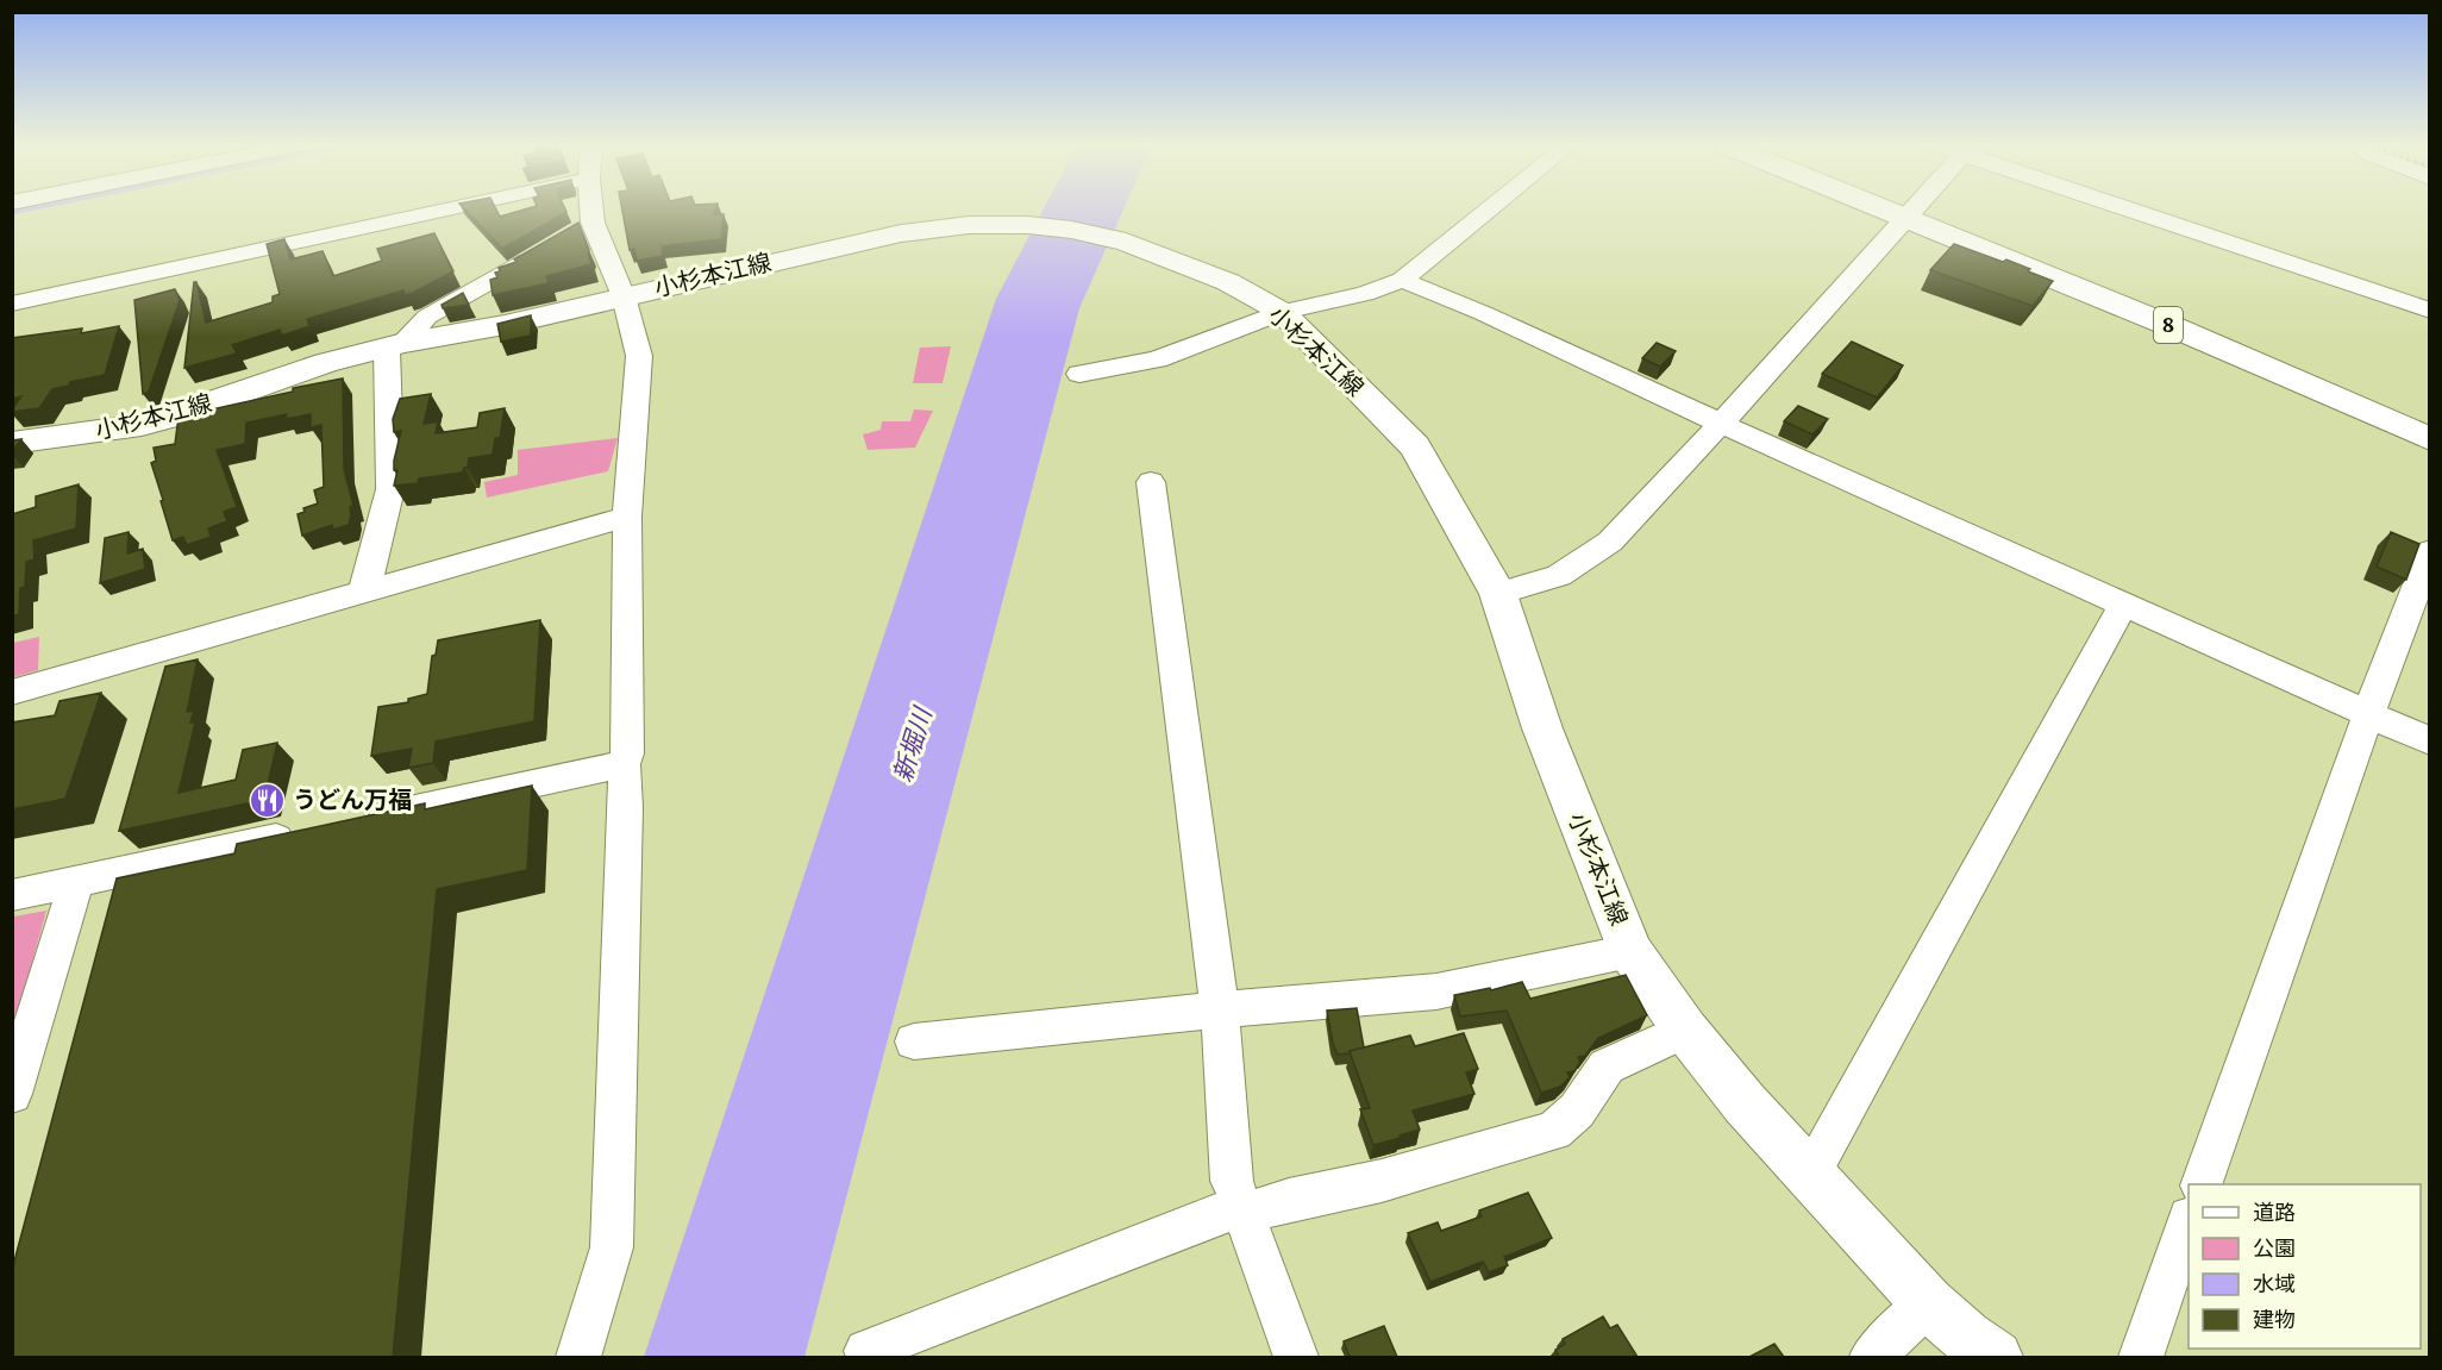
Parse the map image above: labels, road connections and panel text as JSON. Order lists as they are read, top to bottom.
{
  "streets": {
    "main road": ["小杉本江線", "8"]
  },
  "water": ["新堀川"],
  "places": {
    "restaurant": ["うどん万福"]
  },
  "legend": [
    "道路",
    "公園",
    "水域",
    "建物"
  ]
}
